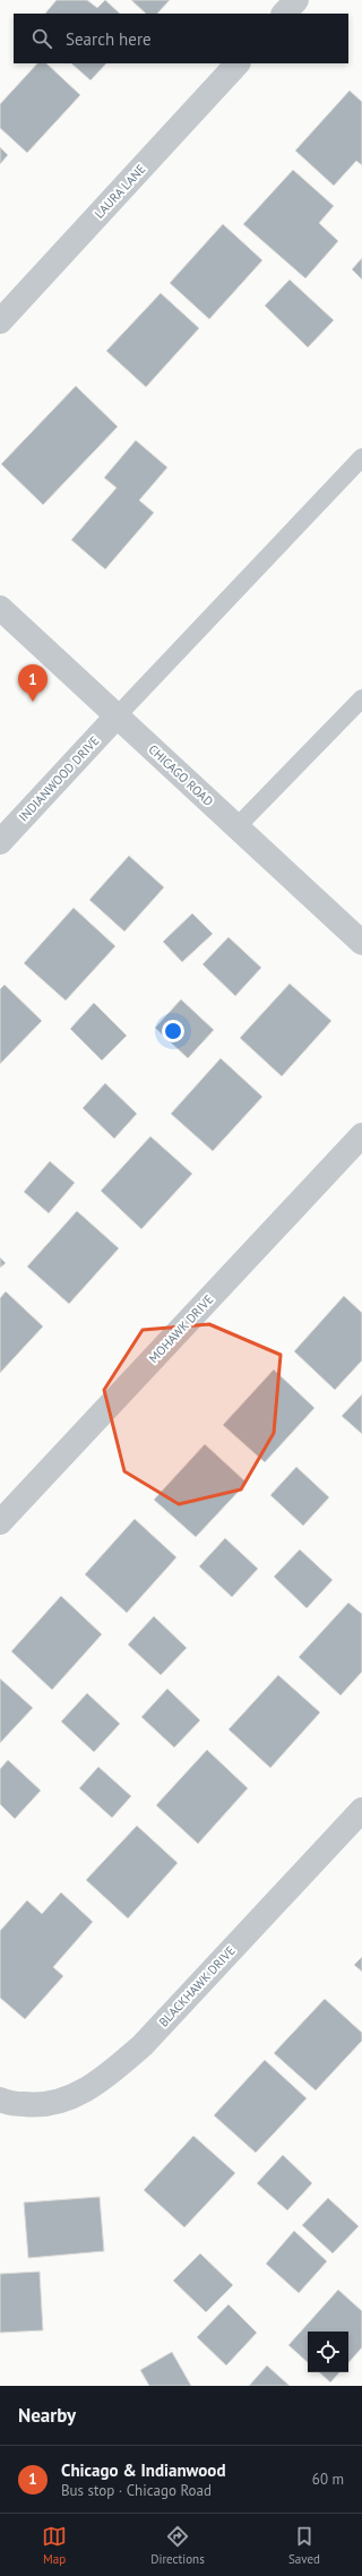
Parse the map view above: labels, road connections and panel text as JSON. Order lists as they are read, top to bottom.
{
  "streets": {
    "street": [
      "LAURA LANE",
      "CHICAGO ROAD",
      "INDIANWOOD DRIVE",
      "MOHAWK DRIVE",
      "BLACKHAWK DRIVE"
    ]
  },
  "crossings": [
    ["CHICAGO ROAD", "INDIANWOOD DRIVE"]
  ],
  "page": {
    "search": "Search here",
    "pins": "1",
    "heading": "Nearby",
    "list": [
      {
        "mark": "1",
        "name": "Chicago & Indianwood",
        "note": "Bus stop · Chicago Road",
        "value": "60 m"
      }
    ],
    "nav": ["Map", "Directions", "Saved"]
  }
}
